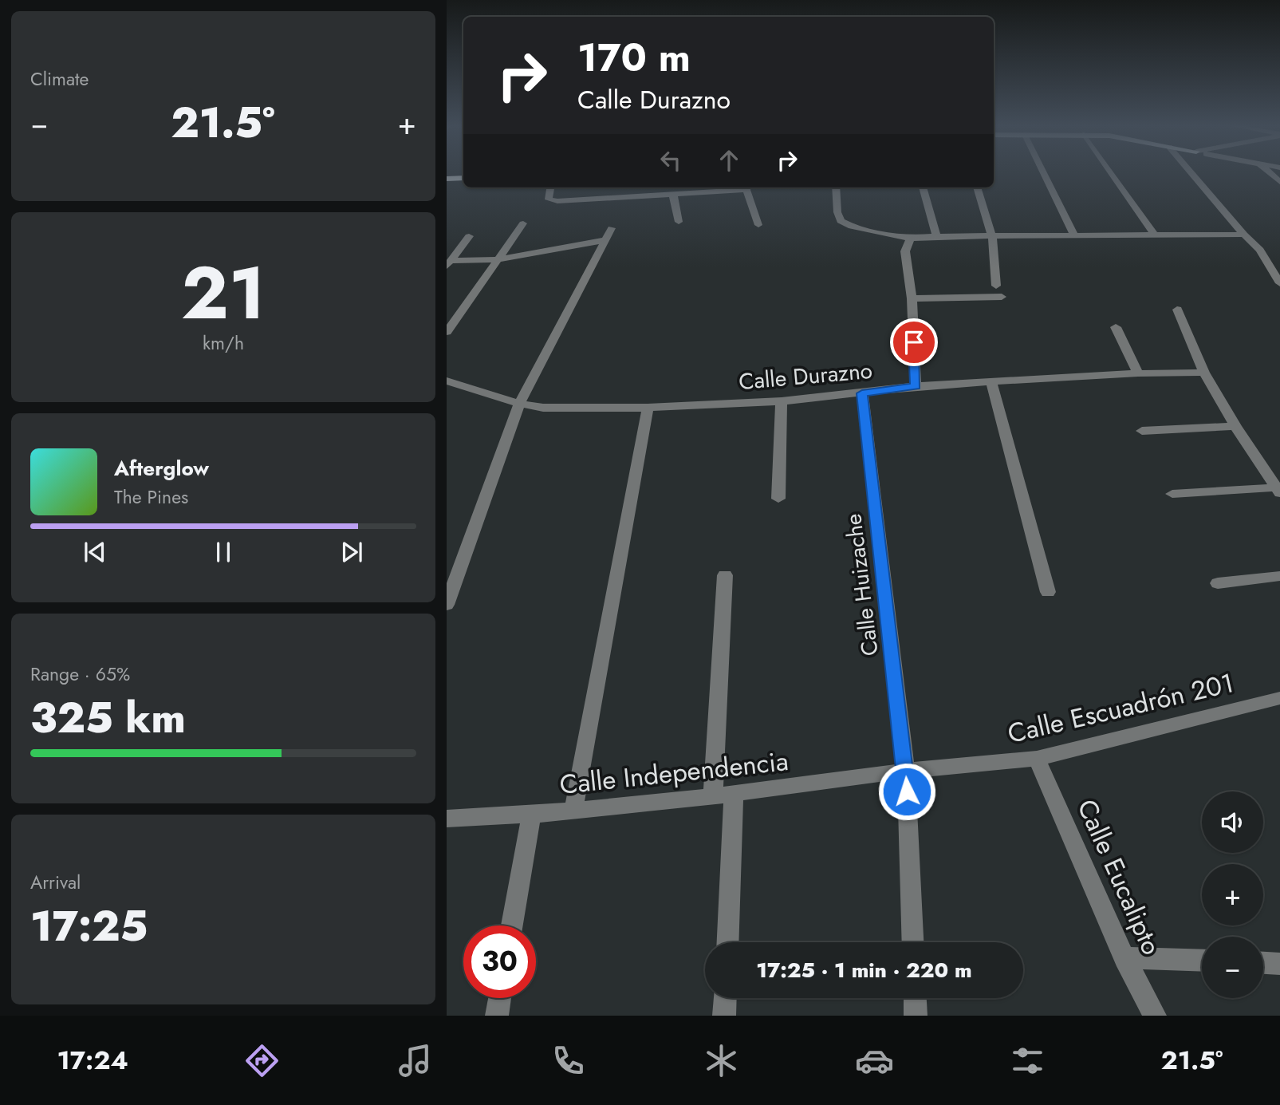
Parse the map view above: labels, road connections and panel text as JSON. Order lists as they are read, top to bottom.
{
  "streets": {
    "street": [
      "Calle Durazno",
      "Calle Huizache",
      "Calle Escuadrón 201",
      "Calle Independencia",
      "Calle Eucalipto"
    ]
  },
  "crossings": [
    ["Calle Durazno", "Calle Huizache"],
    ["Calle Huizache", "Calle Escuadrón 201"],
    ["Calle Huizache", "Calle Independencia"],
    ["Calle Escuadrón 201", "Calle Independencia"],
    ["Calle Escuadrón 201", "Calle Eucalipto"]
  ],
  "page": {
    "tile": [
      "Climate",
      ["21", "km/h"],
      ["Range · 65%", "325 km"],
      ["Arrival", "17:25"]
    ],
    "turn": ["170 m", "Calle Durazno"],
    "heat": ["−", "21.5°", "+"],
    "song": ["Afterglow", "The Pines"],
    "map_buttons": ["+", "−"],
    "limit": "30",
    "trip": "17:25 · 1 min · 220 m",
    "tabs": ["17:24", "21.5°"]
  }
}
